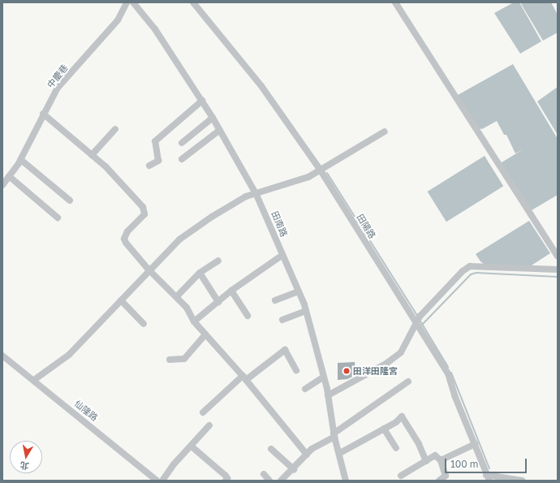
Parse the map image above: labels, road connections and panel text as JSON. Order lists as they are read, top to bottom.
{
  "streets": {
    "street": [
      "中慶巷",
      "田南路",
      "田陽路",
      "仙隆路"
    ]
  },
  "places": ["田洋田隆宮"],
  "scale_bar": "100 m",
  "north": "bottom"
}
